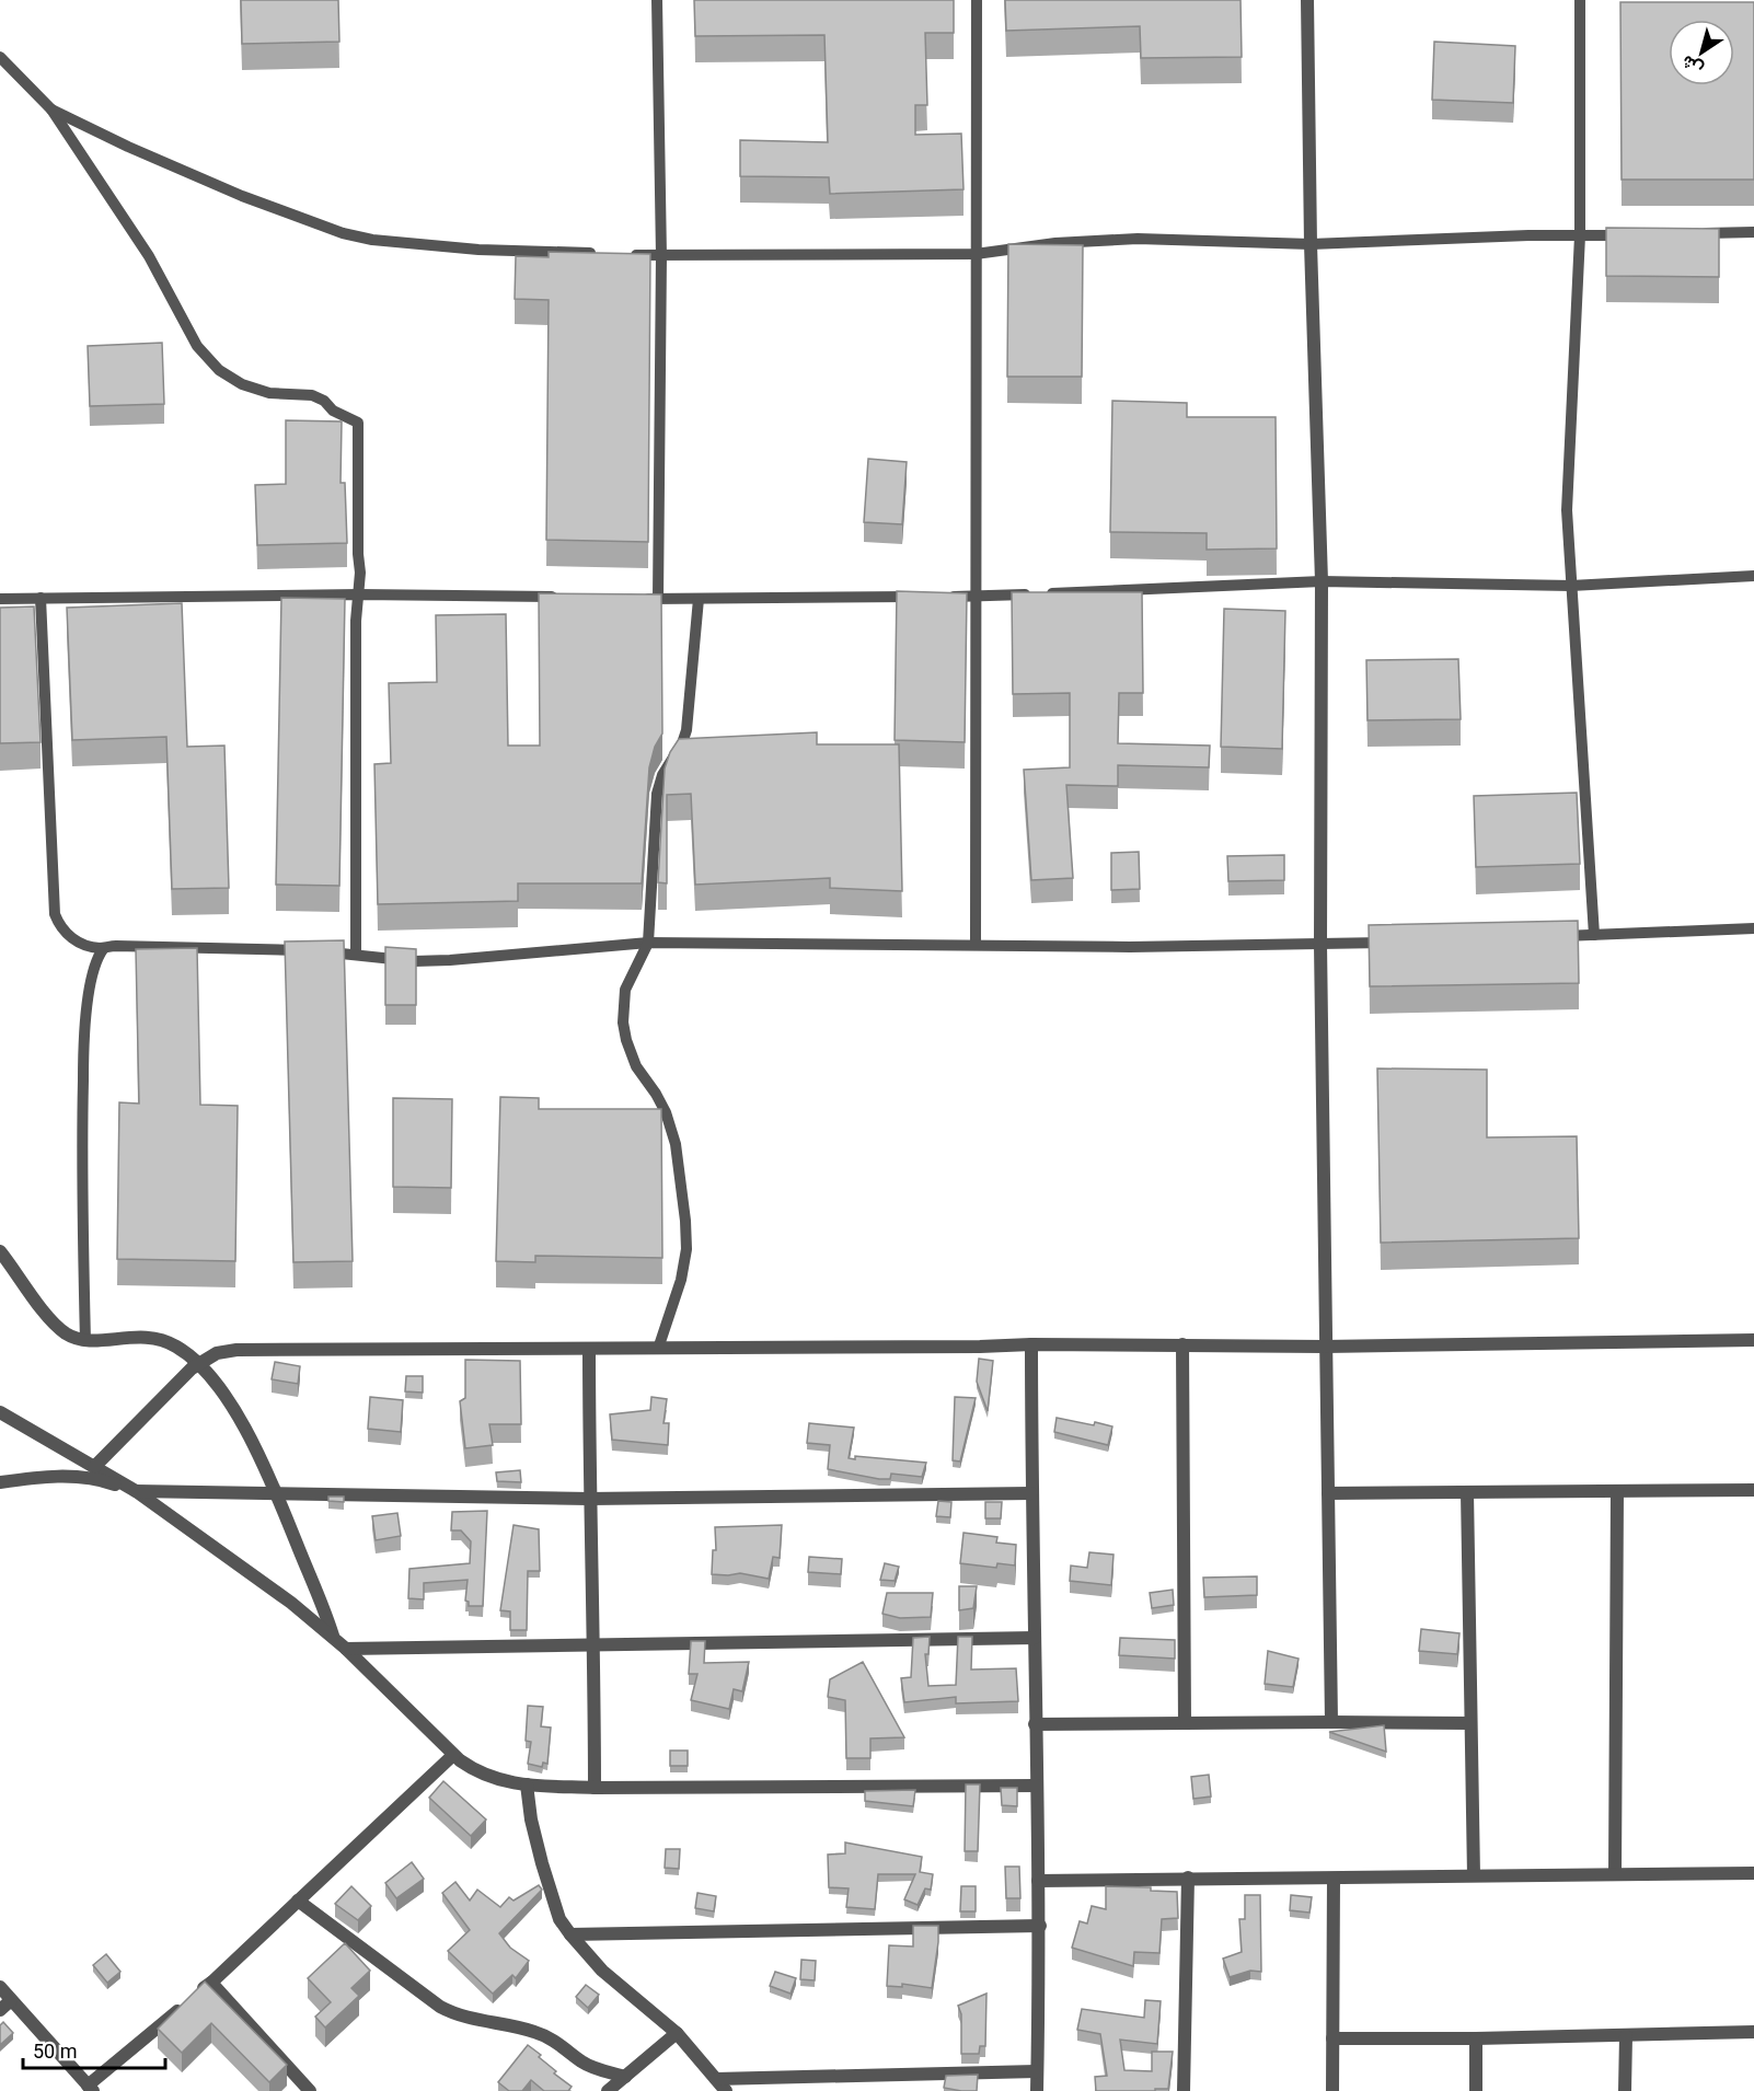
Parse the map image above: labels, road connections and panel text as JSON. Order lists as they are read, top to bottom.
{
  "scale_bar": "50 m",
  "north": "bottom left"
}
